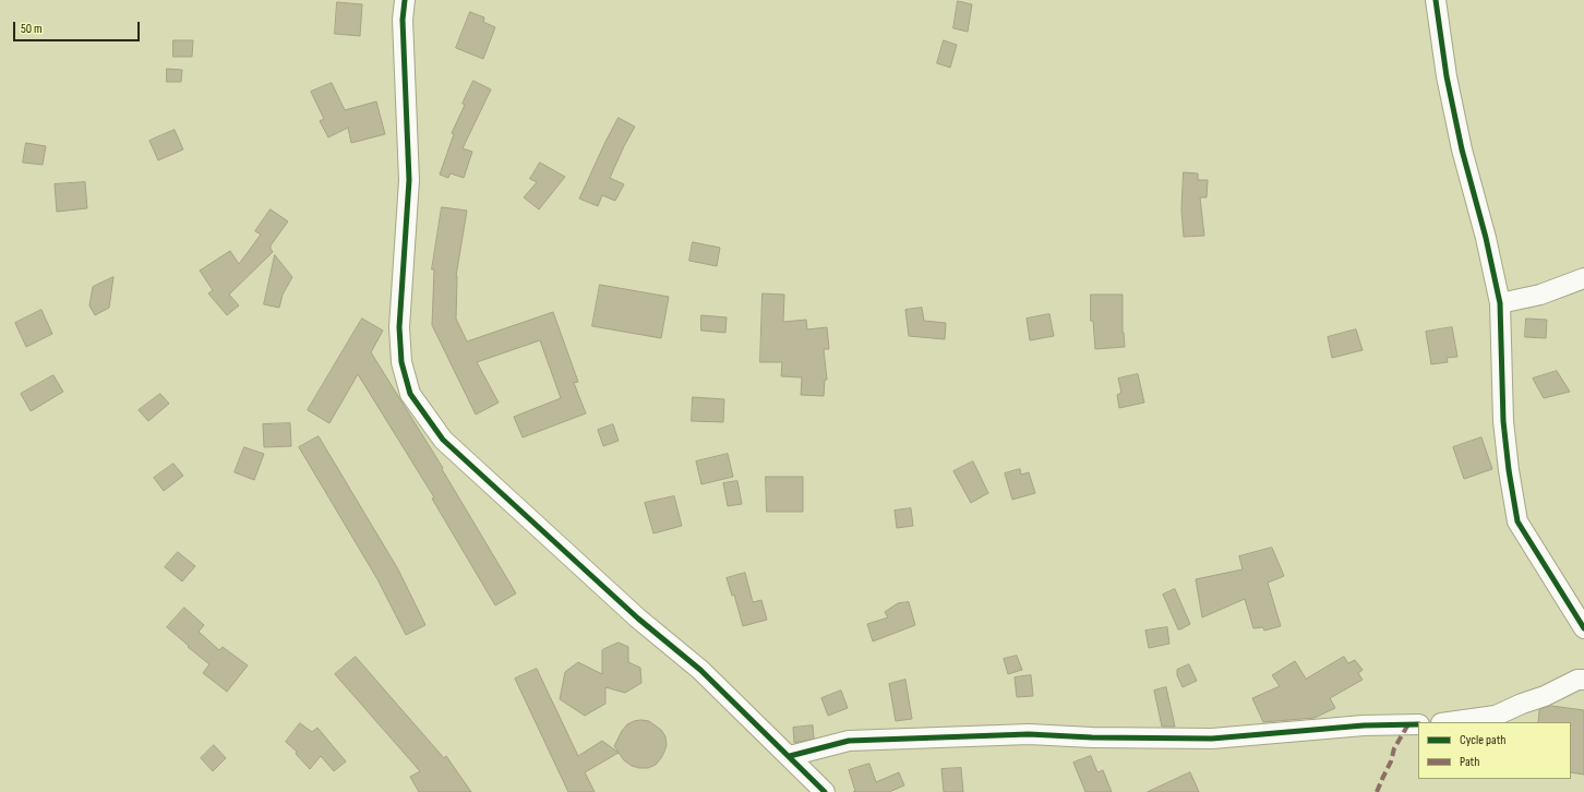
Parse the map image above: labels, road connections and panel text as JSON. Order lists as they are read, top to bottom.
{
  "legend": ["Cycle path", "Path"],
  "scale_bar": "50 m"
}
